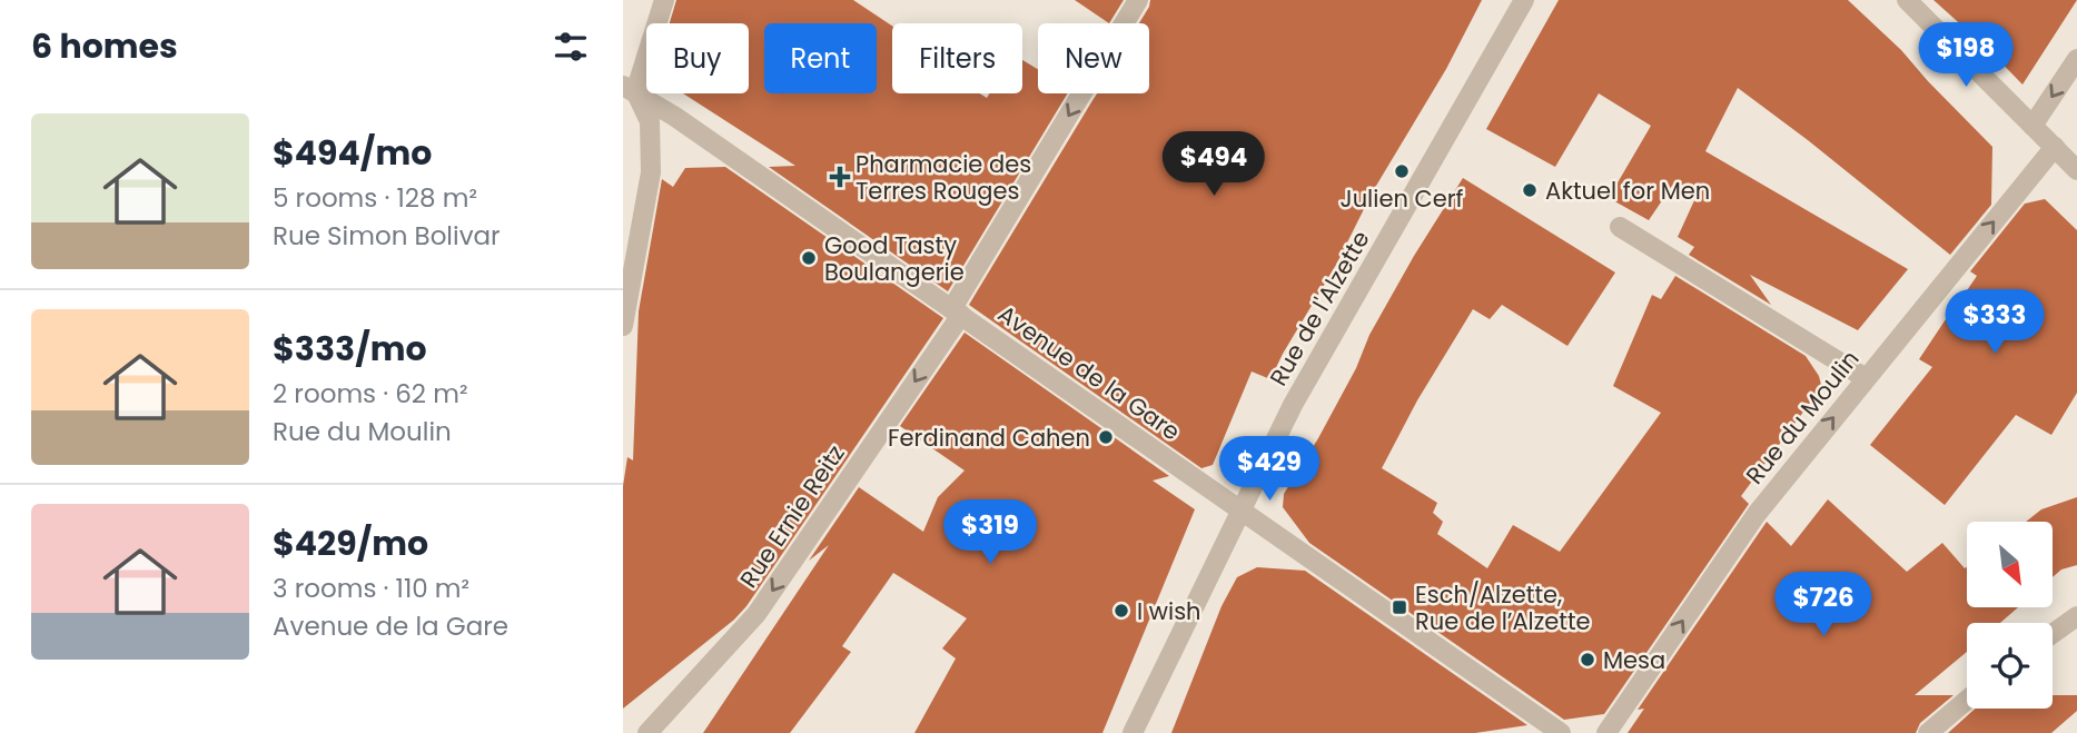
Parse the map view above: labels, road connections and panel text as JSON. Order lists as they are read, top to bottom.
{
  "streets": {
    "street": [
      "Rue de l'Alzette",
      "Avenue de la Gare",
      "Rue du Moulin",
      "Rue Ernie Reitz"
    ]
  },
  "crossings": [
    ["Rue de l'Alzette", "Avenue de la Gare"],
    ["Avenue de la Gare", "Rue Ernie Reitz"]
  ],
  "one_way": ["Rue du Moulin", "Rue Ernie Reitz"],
  "places": {
    "other": [
      "Julien Cerf",
      "Aktuel for Men",
      "Good Tasty Boulangerie",
      "Ferdinand Cahen",
      "I wish",
      "Mesa"
    ],
    "health": ["Pharmacie des Terres Rouges"],
    "transit": ["Esch/Alzette, Rue de l’Alzette"]
  },
  "north": "bottom right",
  "page": {
    "heading": "6 homes",
    "price": [
      "$198",
      "$494",
      "$333",
      "$429",
      "$319",
      "$726"
    ],
    "chip": [
      "Buy",
      "Rent",
      "Filters",
      "New"
    ],
    "list": [
      {
        "name": "$494/mo",
        "note": "5 rooms · 128 m² · Rue Simon Bolivar"
      },
      {
        "name": "$333/mo",
        "note": "2 rooms · 62 m² · Rue du Moulin"
      },
      {
        "name": "$429/mo",
        "note": "3 rooms · 110 m² · Avenue de la Gare"
      }
    ]
  }
}
